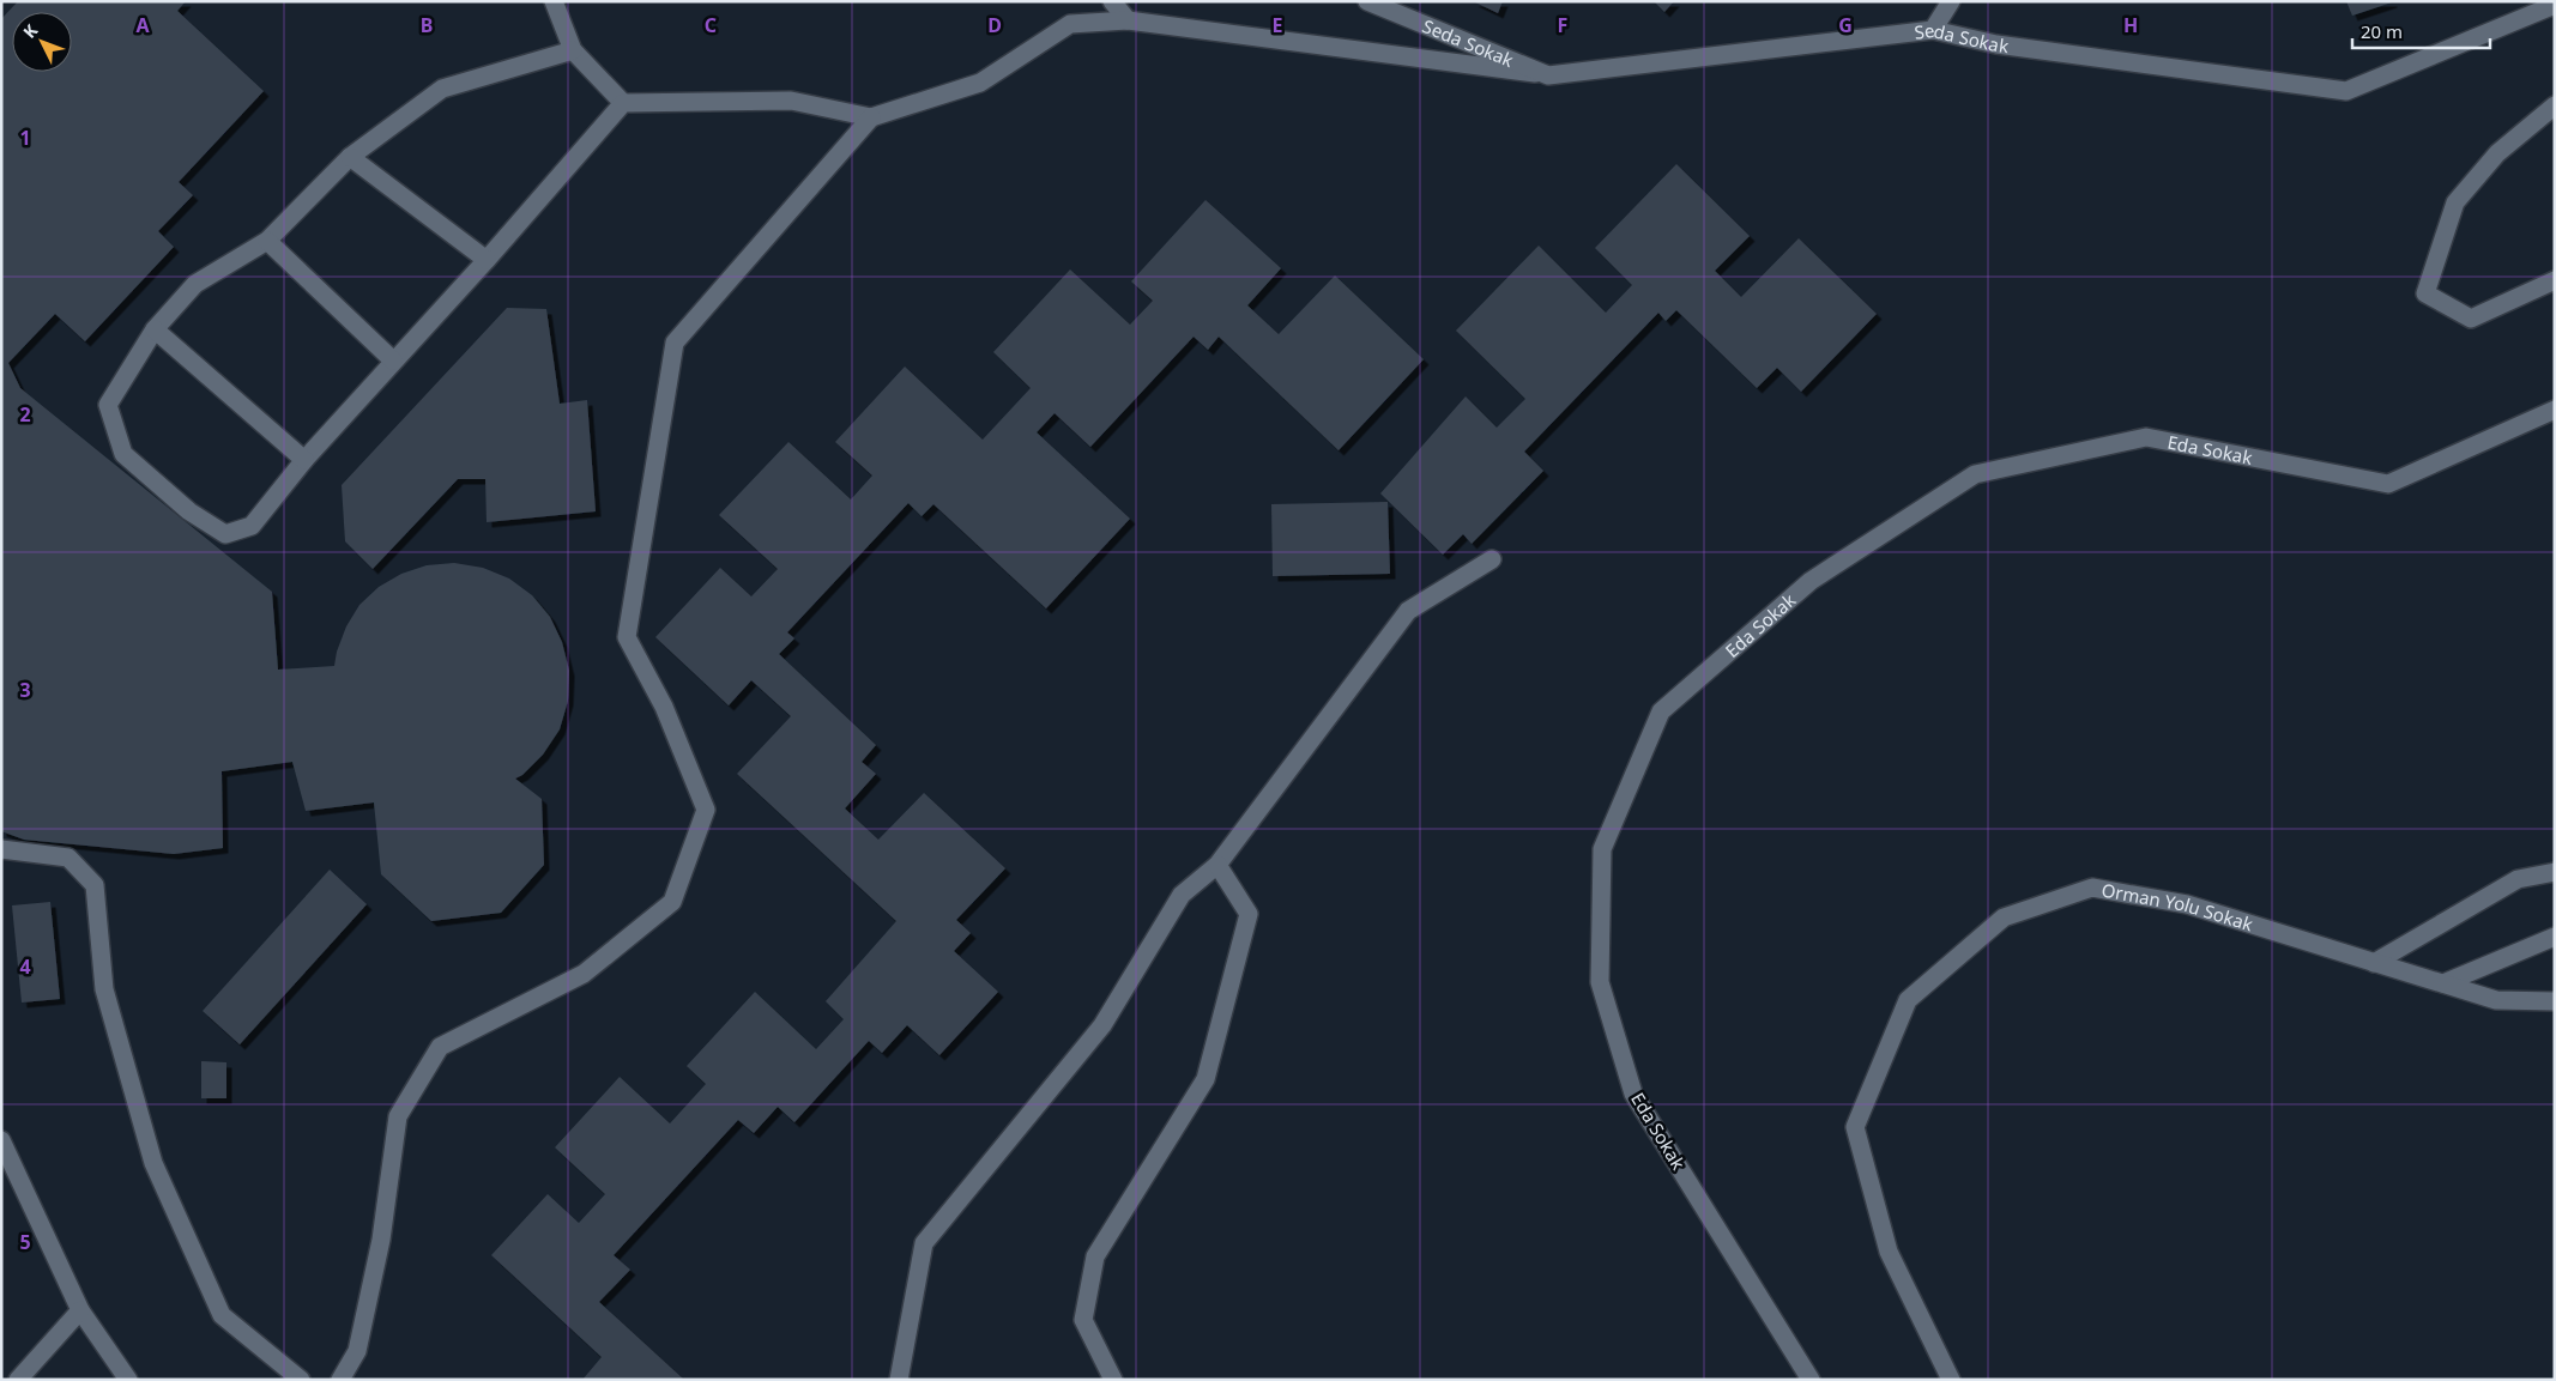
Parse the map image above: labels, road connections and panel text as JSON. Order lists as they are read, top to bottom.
{
  "streets": {
    "street": ["Seda Sokak", "Eda Sokak", "Orman Yolu Sokak"]
  },
  "scale_bar": "20 m",
  "north": "top left",
  "grid": {
    "columns": [
      "A",
      "B",
      "C",
      "D",
      "E",
      "F",
      "G",
      "H"
    ],
    "rows": [
      "1",
      "2",
      "3",
      "4",
      "5"
    ]
  }
}
